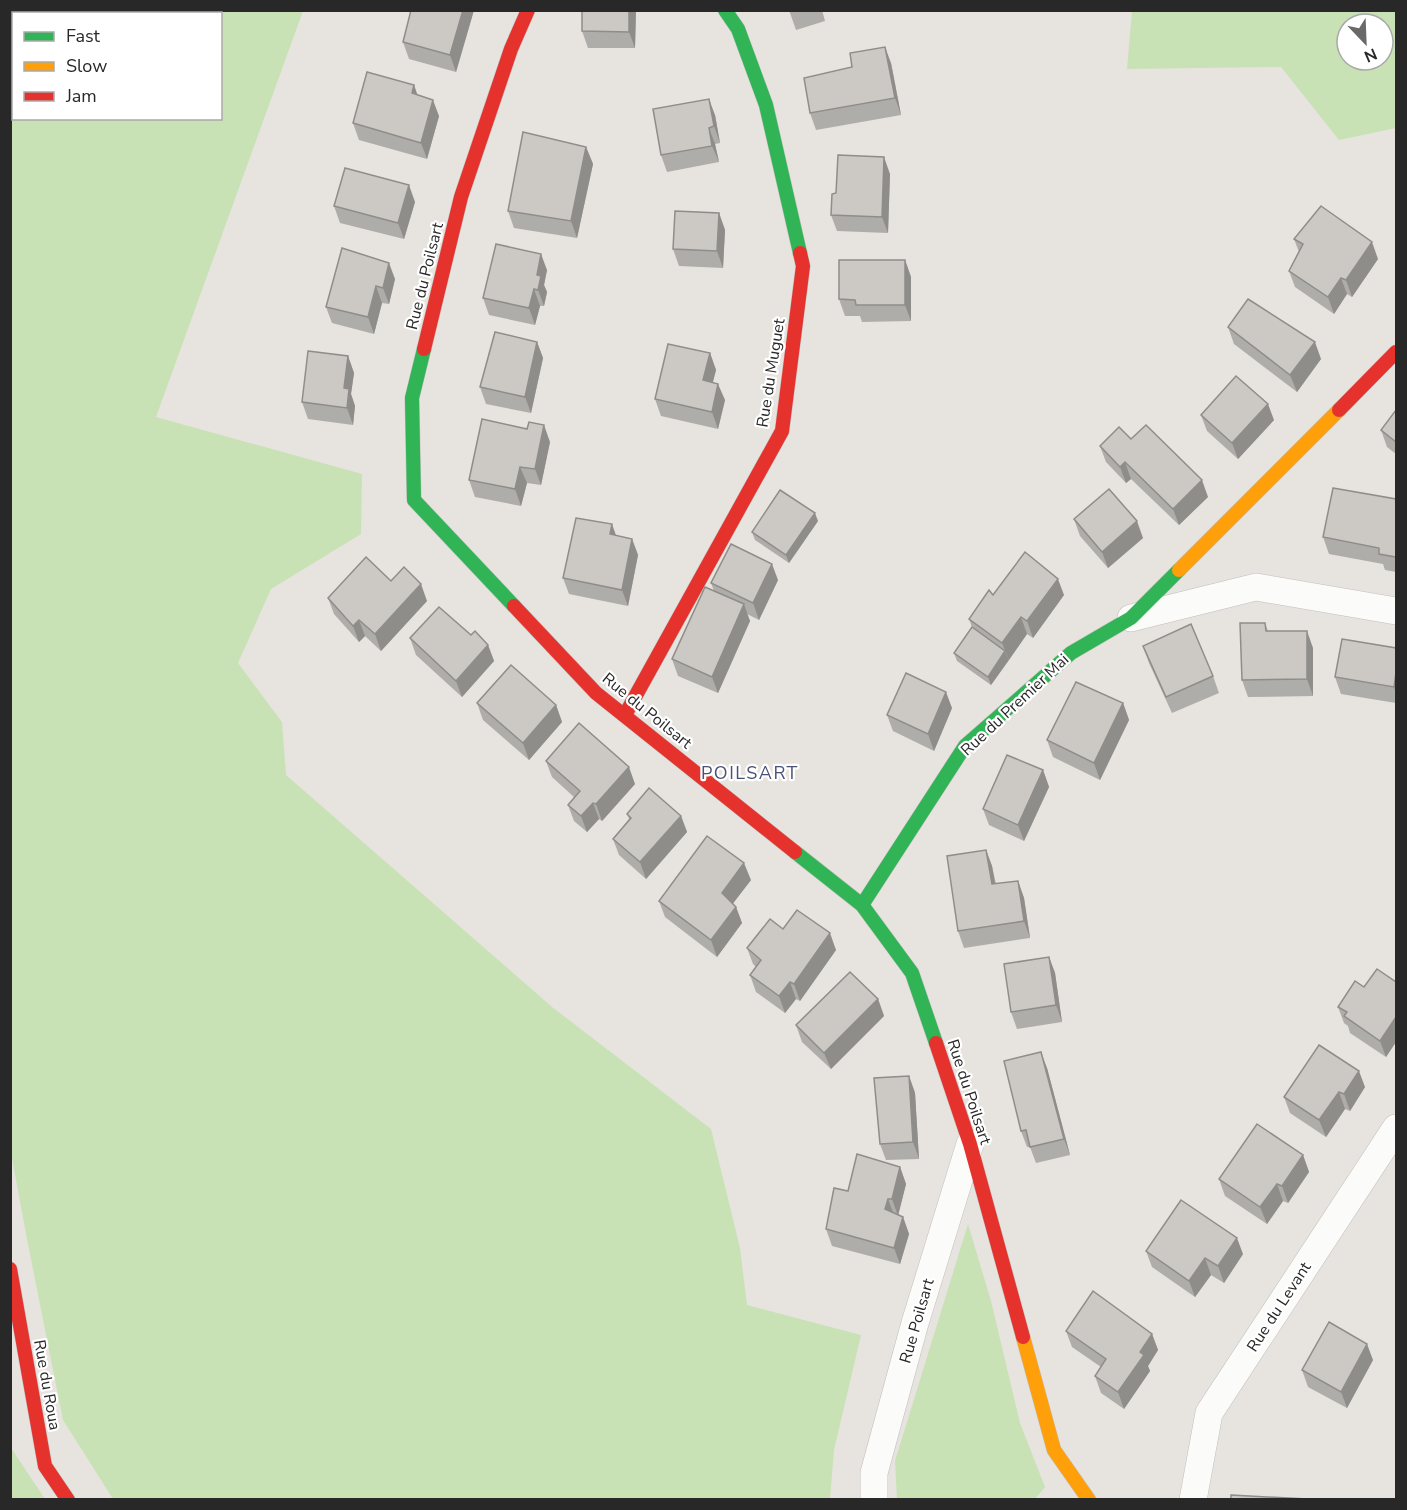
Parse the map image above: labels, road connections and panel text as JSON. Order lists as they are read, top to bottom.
{
  "streets": {
    "street": [
      "Rue du Poilsart",
      "Rue du Muguet",
      "Rue du Premier Mai",
      "Rue du Levant",
      "Rue Poilsart",
      "Rue du Roua"
    ]
  },
  "crossings": [
    ["Rue du Poilsart", "Rue du Muguet"],
    ["Rue du Poilsart", "Rue du Premier Mai"],
    ["Rue du Poilsart", "Rue Poilsart"]
  ],
  "districts": ["POILSART"],
  "legend": ["Fast", "Slow", "Jam"],
  "north": "bottom right"
}
